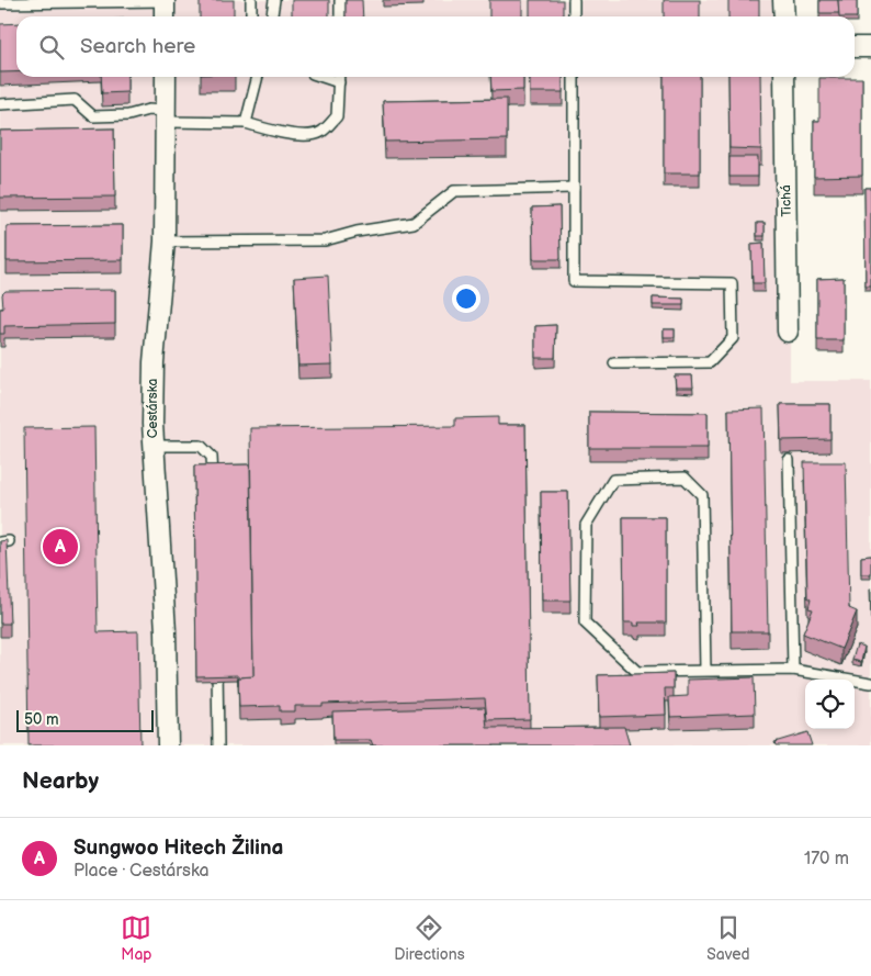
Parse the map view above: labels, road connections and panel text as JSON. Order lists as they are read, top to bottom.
{
  "streets": {
    "street": ["Tichá", "Cestárska"]
  },
  "scale_bar": "50 m",
  "page": {
    "search": "Search here",
    "pins": "A",
    "scale": "50 m",
    "heading": "Nearby",
    "list": [
      {
        "mark": "A",
        "name": "Sungwoo Hitech Žilina",
        "note": "Place · Cestárska",
        "value": "170 m"
      }
    ],
    "nav": ["Map", "Directions", "Saved"]
  }
}
